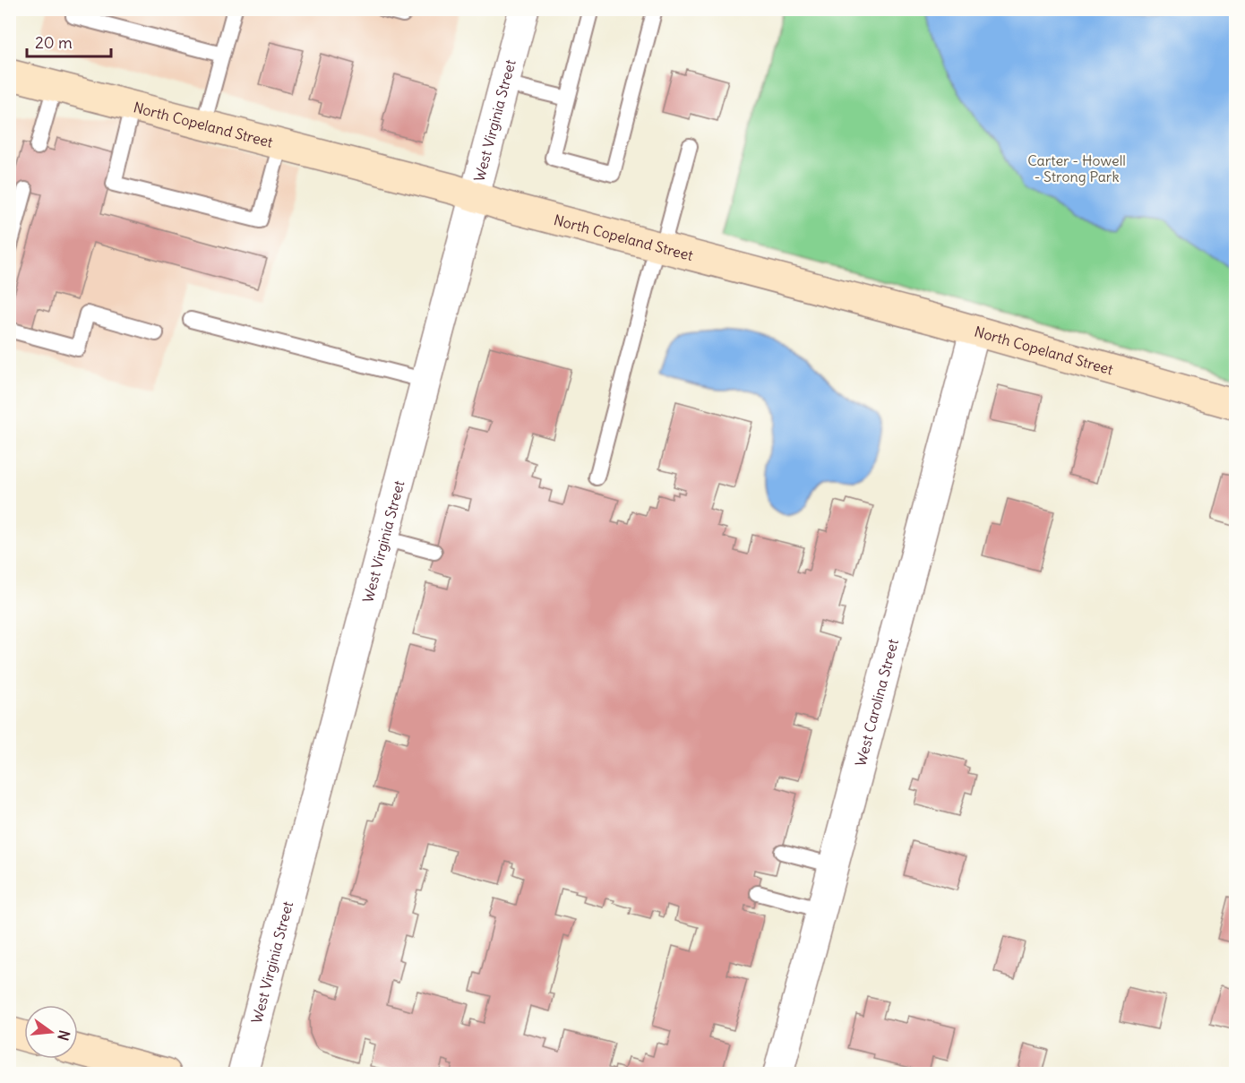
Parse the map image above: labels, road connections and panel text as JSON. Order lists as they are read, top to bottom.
{
  "streets": {
    "street": ["West Virginia Street", "North Copeland Street", "West Carolina Street"]
  },
  "crossings": [
    ["West Virginia Street", "North Copeland Street"],
    ["North Copeland Street", "West Carolina Street"]
  ],
  "parks": ["Carter - Howell - Strong Park"],
  "scale_bar": "20 m",
  "north": "right"
}
